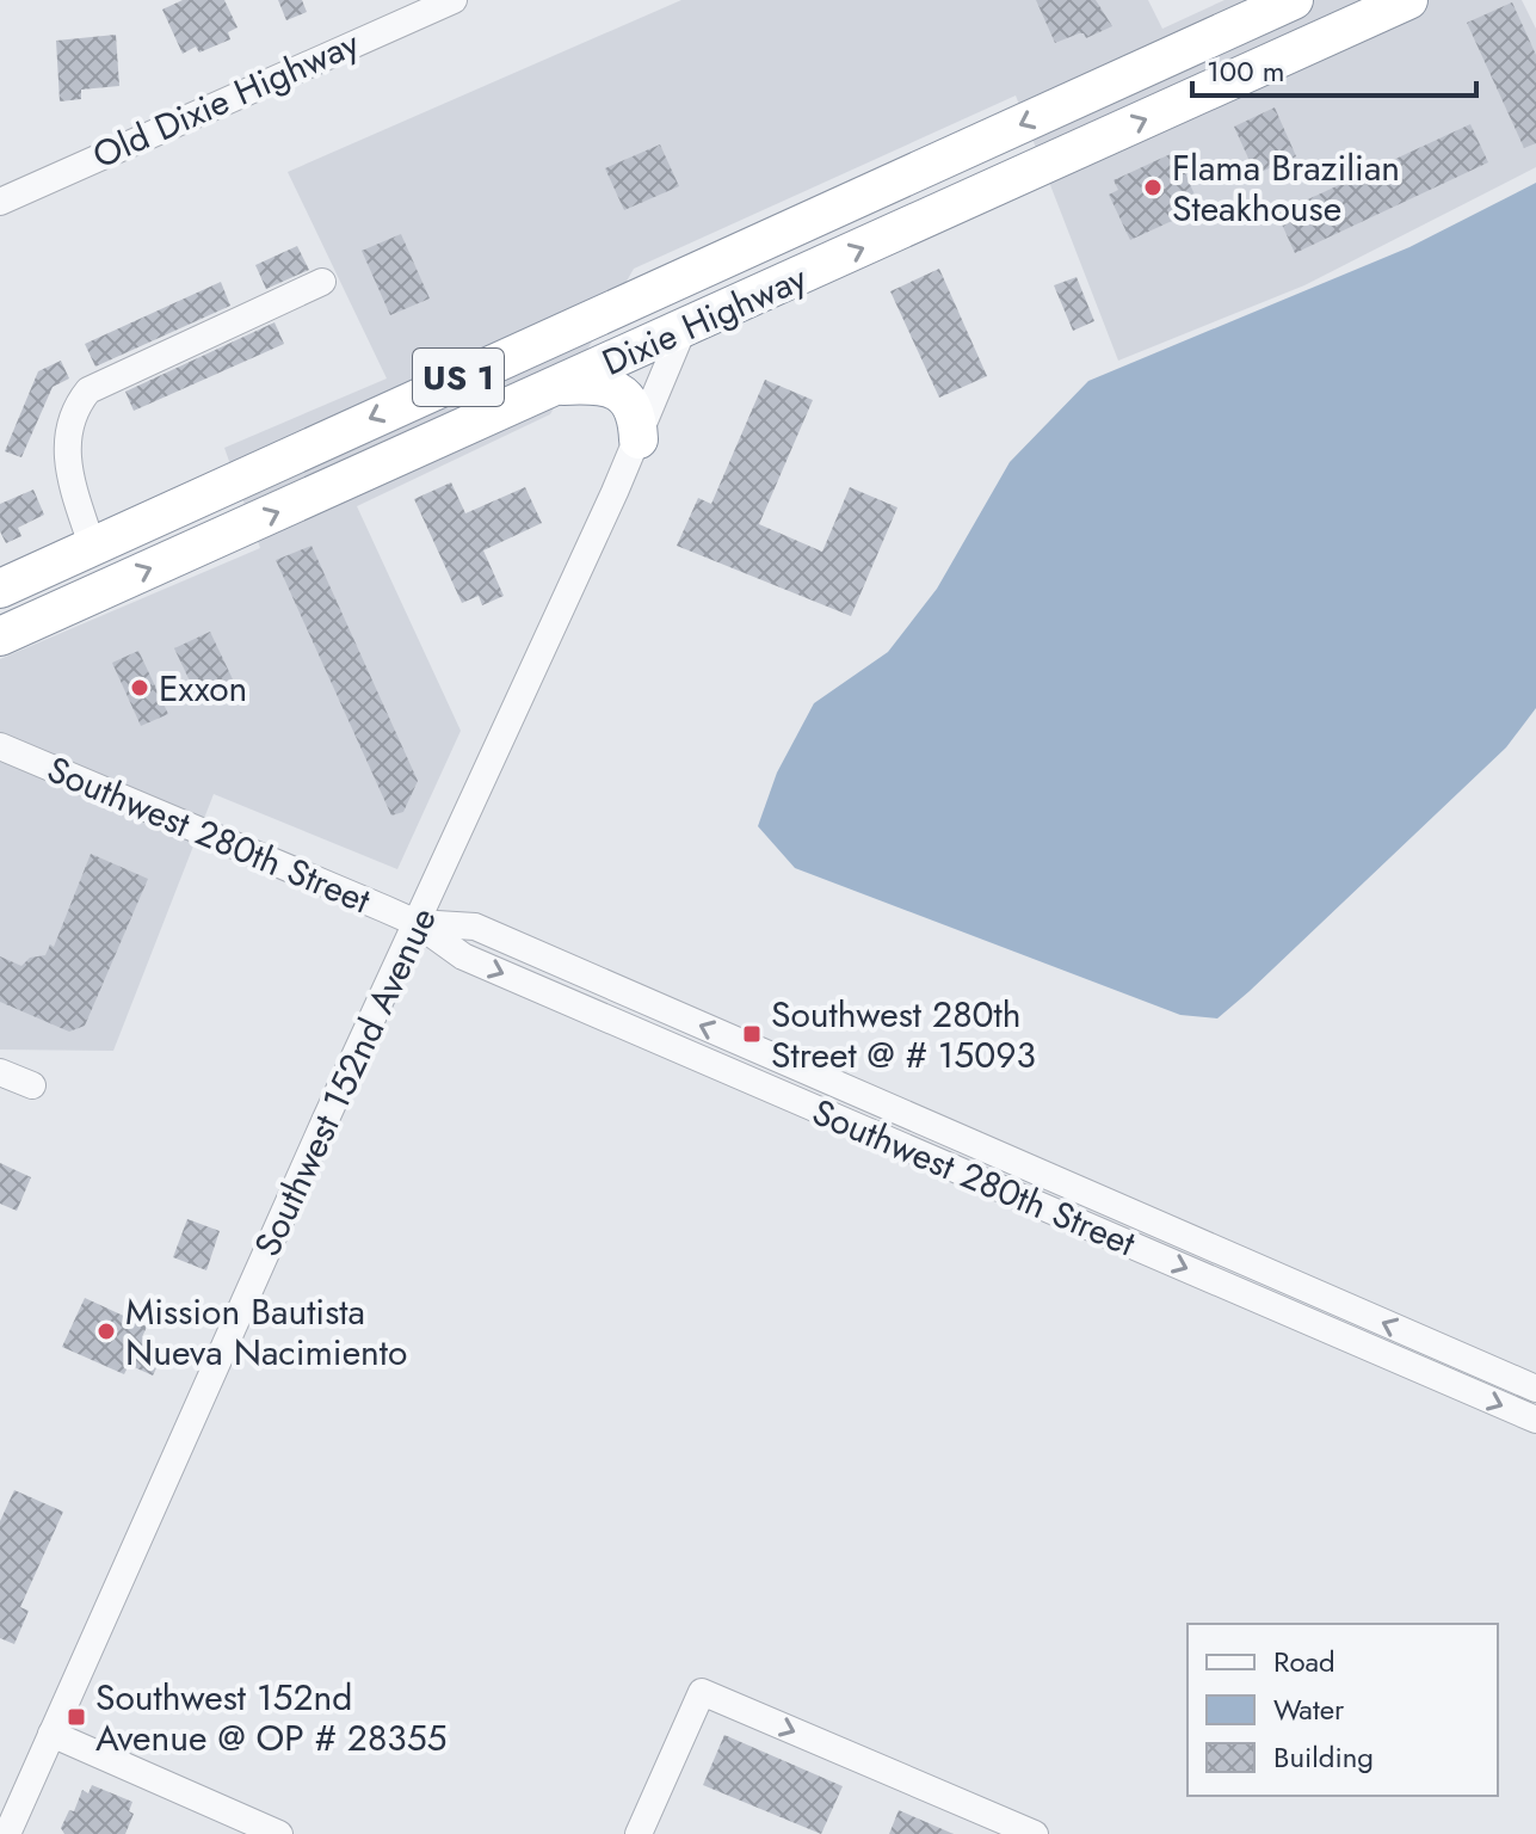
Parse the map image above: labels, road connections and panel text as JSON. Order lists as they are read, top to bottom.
{
  "streets": {
    "highway": ["Dixie Highway", "US 1"],
    "street": ["Old Dixie Highway", "Southwest 280th Street", "Southwest 152nd Avenue"]
  },
  "crossings": [
    ["Dixie Highway", "Southwest 152nd Avenue"],
    ["Southwest 280th Street", "Southwest 152nd Avenue"]
  ],
  "places": {
    "other": ["Flama Brazilian Steakhouse", "Exxon", "Mission Bautista Nueva Nacimiento"],
    "transit": ["Southwest 280th Street @ # 15093", "Southwest 152nd Avenue @ OP # 28355"]
  },
  "legend": ["Road", "Water", "Building"],
  "scale_bar": "100 m"
}
